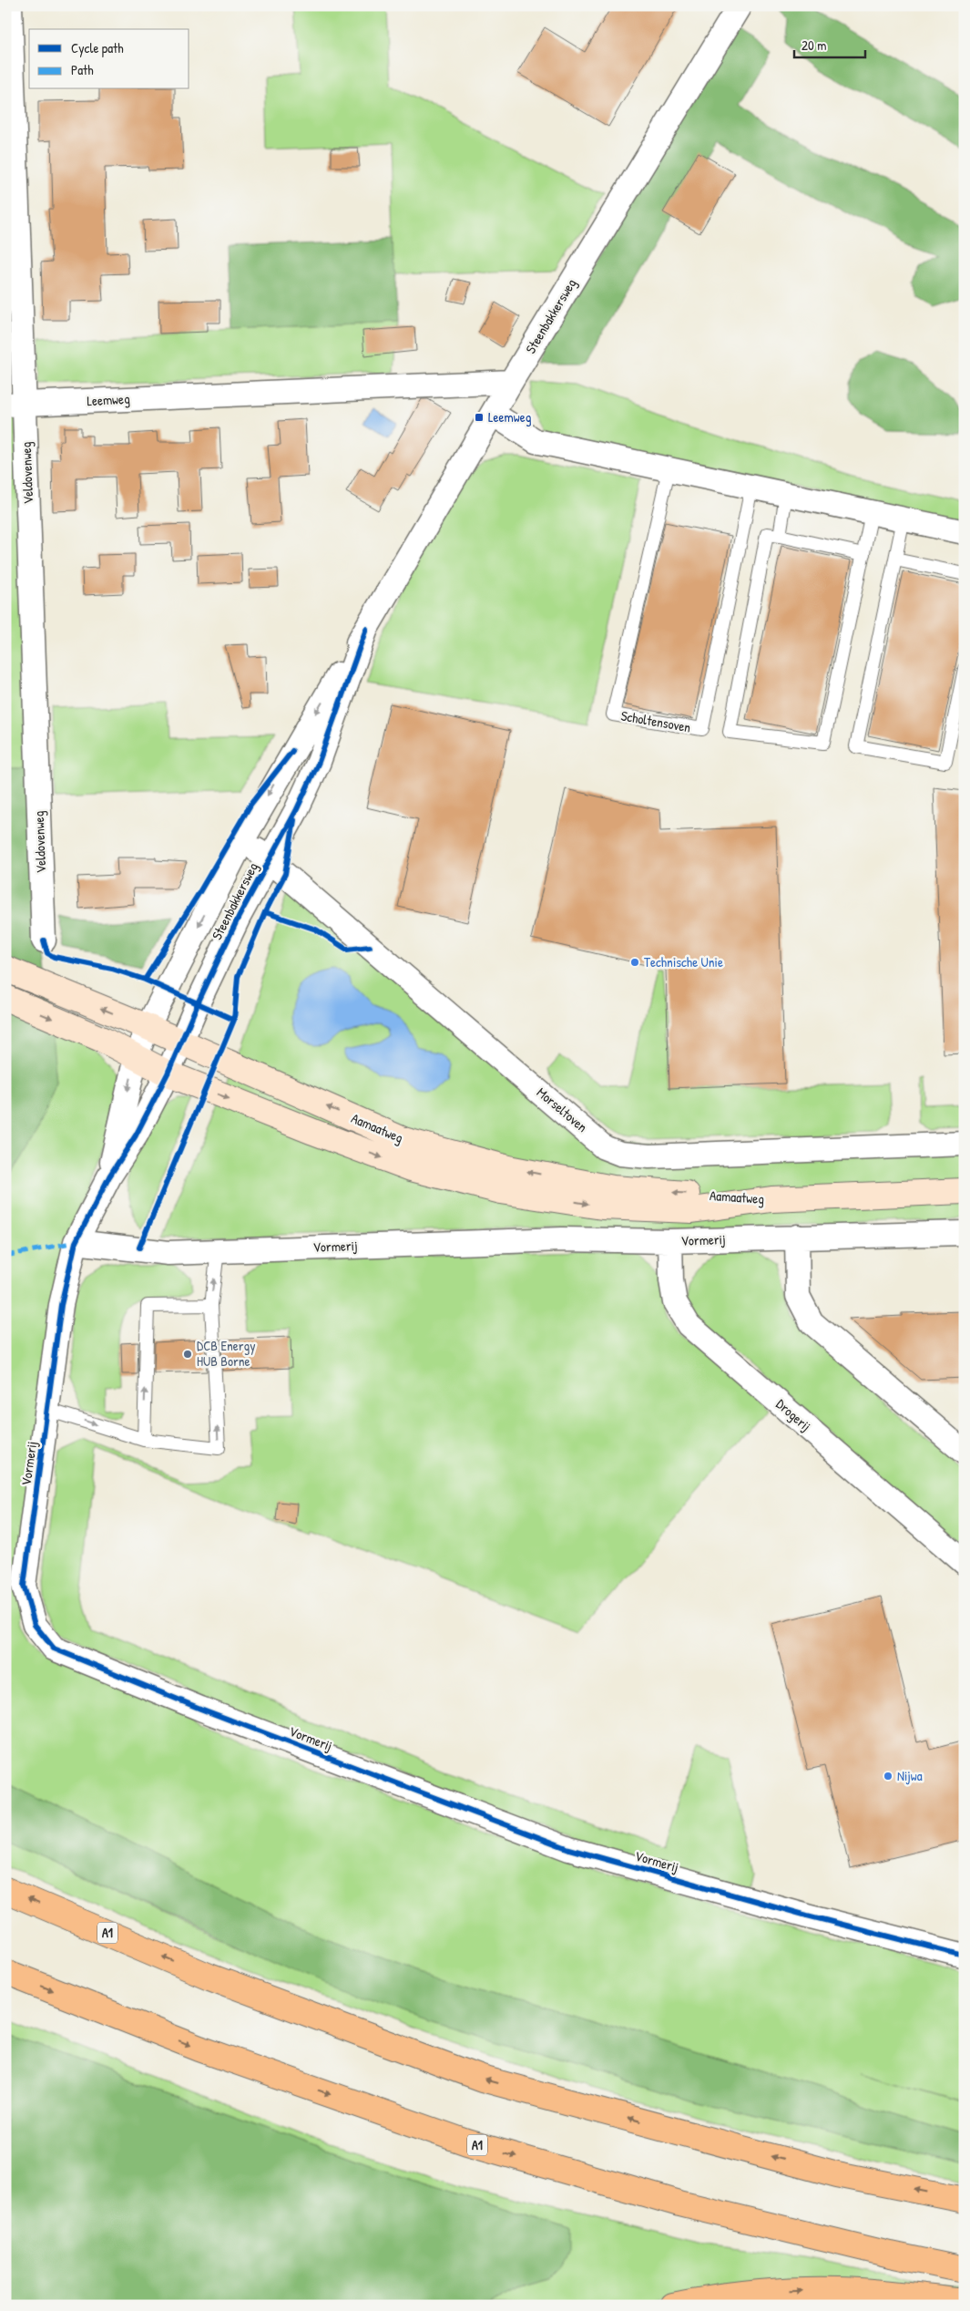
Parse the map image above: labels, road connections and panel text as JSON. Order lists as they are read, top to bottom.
{
  "streets": {
    "highway": ["A1"],
    "main road": ["Aamaatweg"],
    "street": [
      "Steenbakkersweg",
      "Leemweg",
      "Veldovenweg",
      "Morseltoven",
      "Vormerij",
      "Drogerij"
    ],
    "lane": ["Scholtensoven"]
  },
  "crossings": [
    ["Steenbakkersweg", "Leemweg"],
    ["Steenbakkersweg", "Morseltoven"],
    ["Steenbakkersweg", "Aamaatweg"],
    ["Leemweg", "Veldovenweg"],
    ["Vormerij", "Drogerij"]
  ],
  "places": {
    "transit": ["Leemweg"],
    "other": ["Technische Unie", "DCB Energy HUB Borne", "Nijwa"]
  },
  "legend": ["Cycle path", "Path"],
  "scale_bar": "20 m"
}
